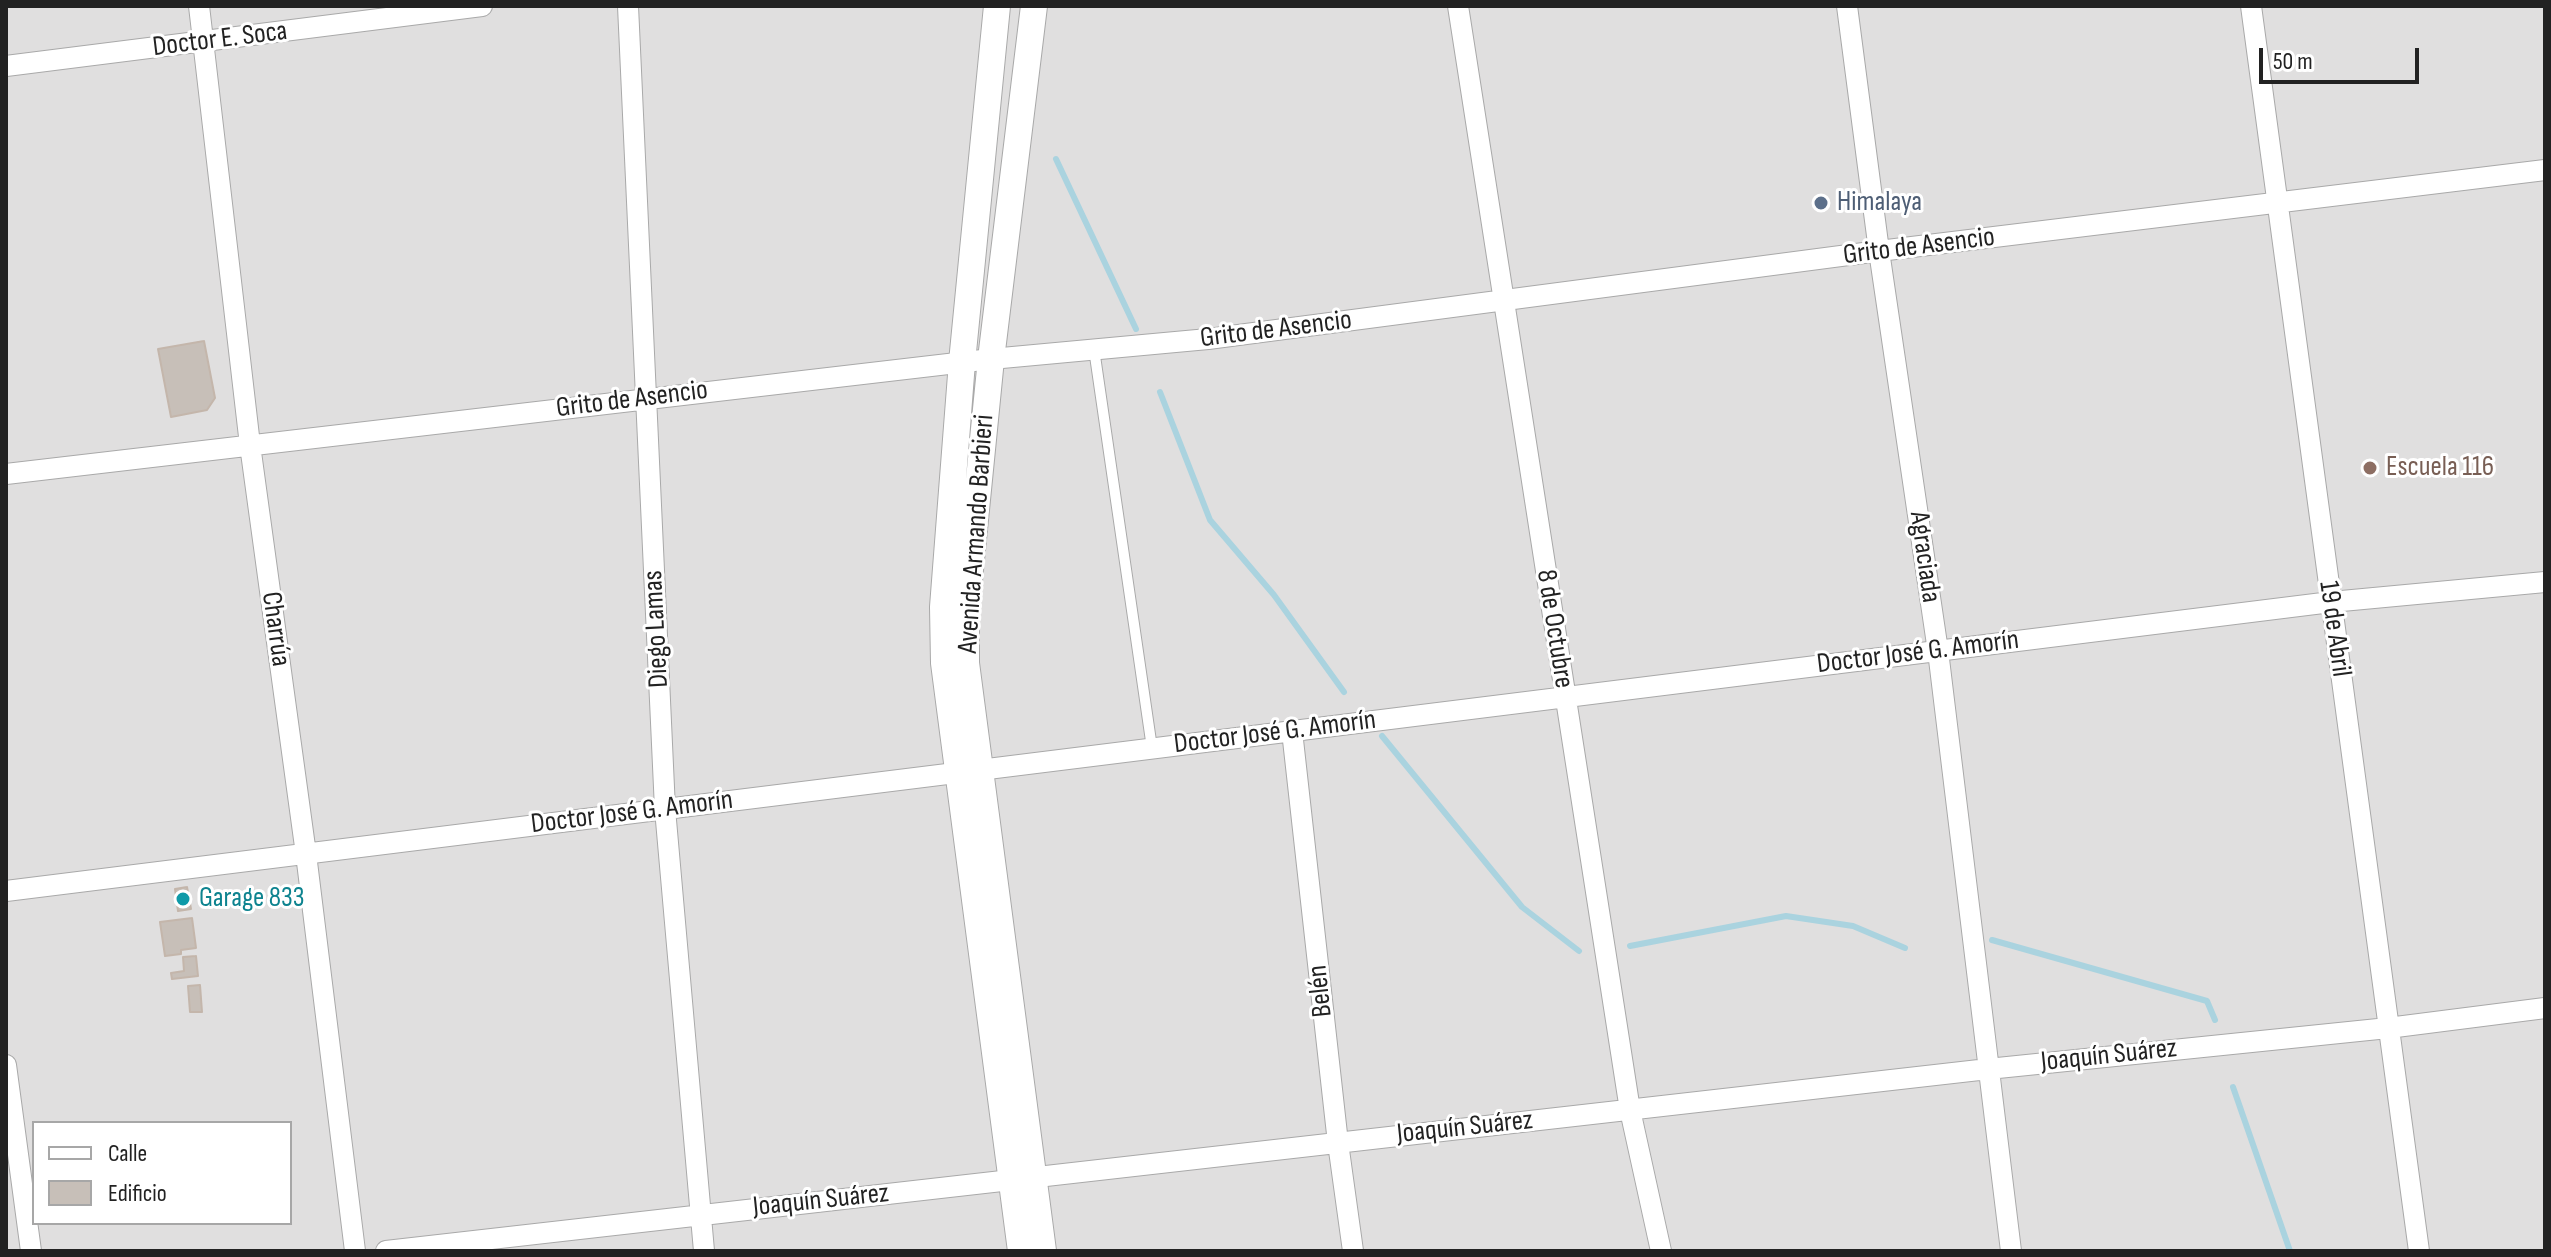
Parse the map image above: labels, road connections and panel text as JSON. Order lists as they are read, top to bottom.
{
  "streets": {
    "street": [
      "Doctor E. Soca",
      "Grito de Asencio",
      "Avenida Armando Barbieri",
      "Agraciada",
      "Charrúa",
      "Diego Lamas",
      "8 de Octubre",
      "19 de Abril",
      "Doctor José G. Amorín",
      "Belén",
      "Joaquín Suárez"
    ]
  },
  "crossings": [
    ["Doctor E. Soca", "Charrúa"],
    ["Grito de Asencio", "Avenida Armando Barbieri"],
    ["Grito de Asencio", "Agraciada"],
    ["Grito de Asencio", "Charrúa"],
    ["Grito de Asencio", "Diego Lamas"],
    ["Grito de Asencio", "8 de Octubre"],
    ["Grito de Asencio", "19 de Abril"],
    ["Avenida Armando Barbieri", "Doctor José G. Amorín"],
    ["Avenida Armando Barbieri", "Joaquín Suárez"],
    ["Agraciada", "Doctor José G. Amorín"],
    ["Agraciada", "Joaquín Suárez"],
    ["Charrúa", "Doctor José G. Amorín"],
    ["Diego Lamas", "Doctor José G. Amorín"],
    ["Diego Lamas", "Joaquín Suárez"],
    ["8 de Octubre", "Doctor José G. Amorín"],
    ["8 de Octubre", "Joaquín Suárez"],
    ["19 de Abril", "Doctor José G. Amorín"],
    ["19 de Abril", "Joaquín Suárez"],
    ["Doctor José G. Amorín", "Belén"],
    ["Belén", "Joaquín Suárez"]
  ],
  "places": ["Himalaya", "Escuela 116", "Garage 833"],
  "legend": ["Calle", "Edificio"],
  "scale_bar": "50 m"
}
